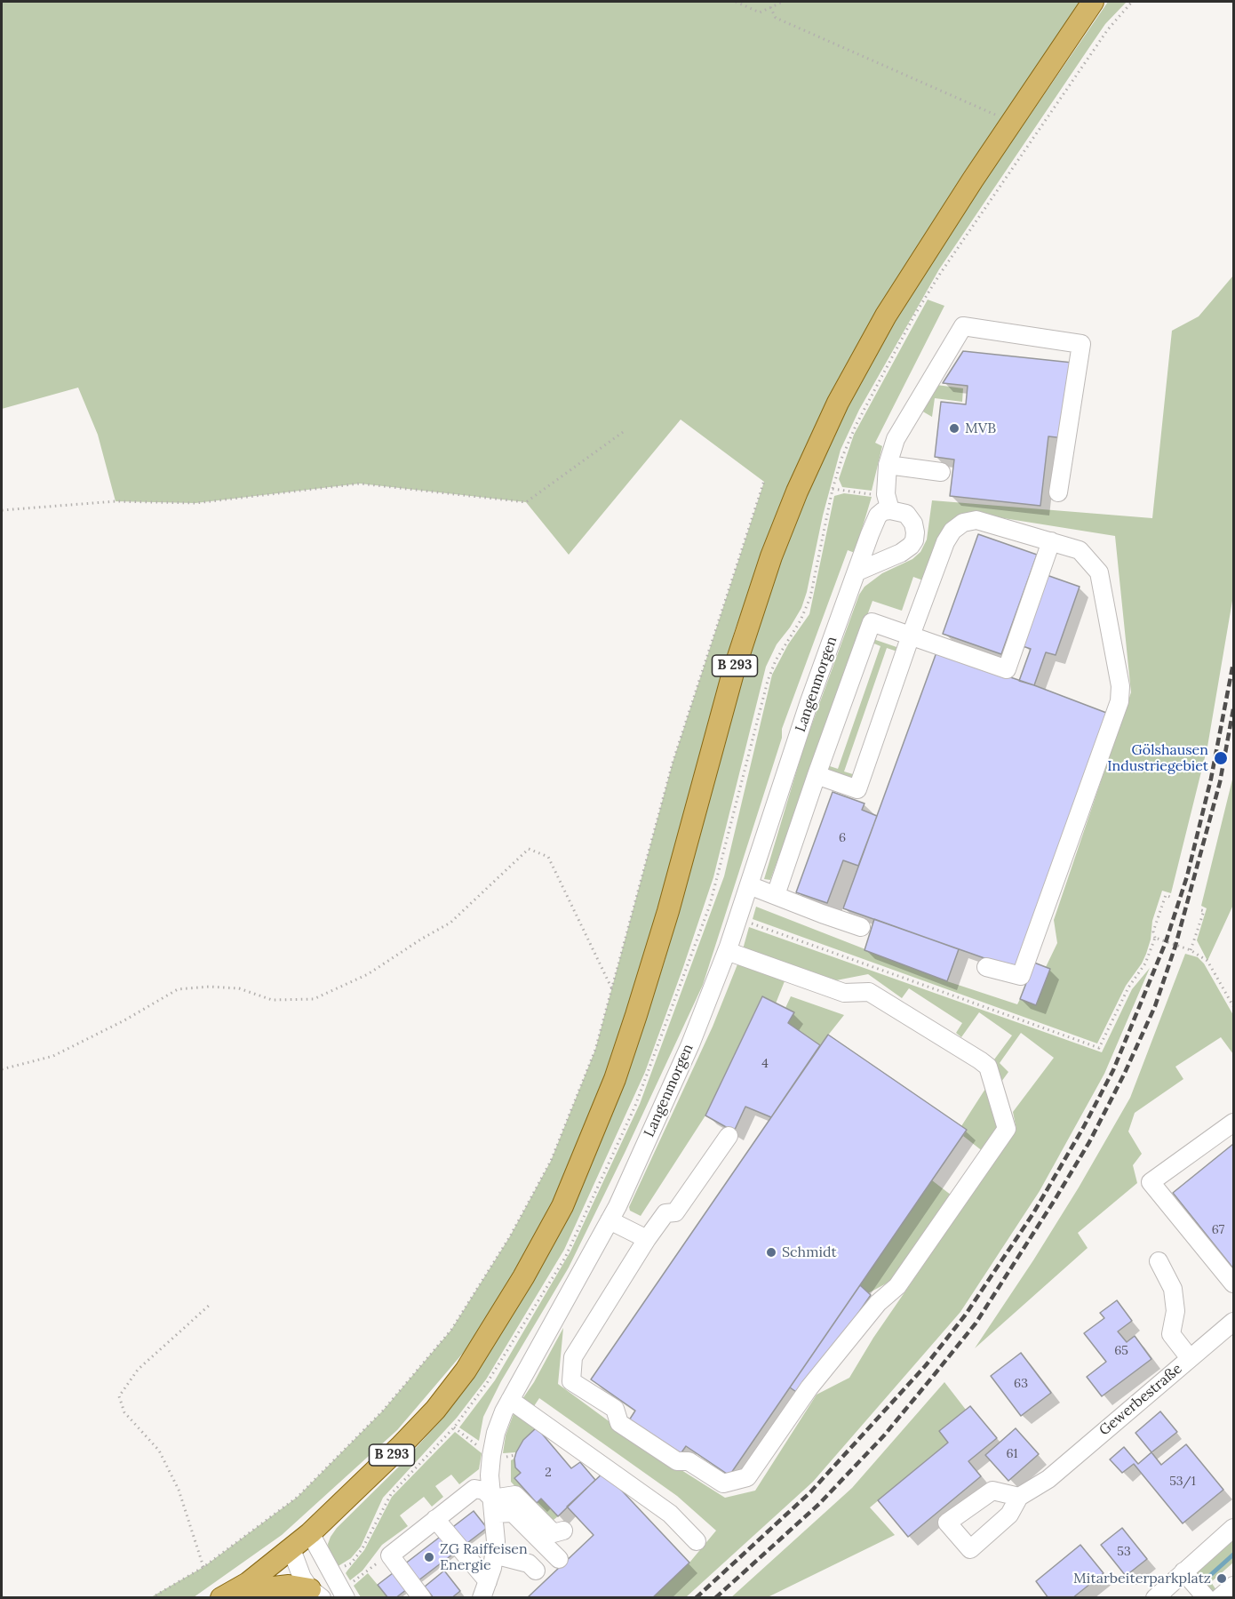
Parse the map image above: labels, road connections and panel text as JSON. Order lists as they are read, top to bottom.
{
  "streets": {
    "main road": ["B 293"],
    "street": ["Langenmorgen", "Gewerbestraße"]
  },
  "places": [
    "MVB",
    "Gölshausen Industriegebiet",
    "Schmidt",
    "ZG Raiffeisen Energie",
    "Mitarbeiterparkplatz"
  ],
  "house_numbers": [
    "6",
    "4",
    "67",
    "65",
    "63",
    "61",
    "2",
    "53/1",
    "53"
  ]
}
